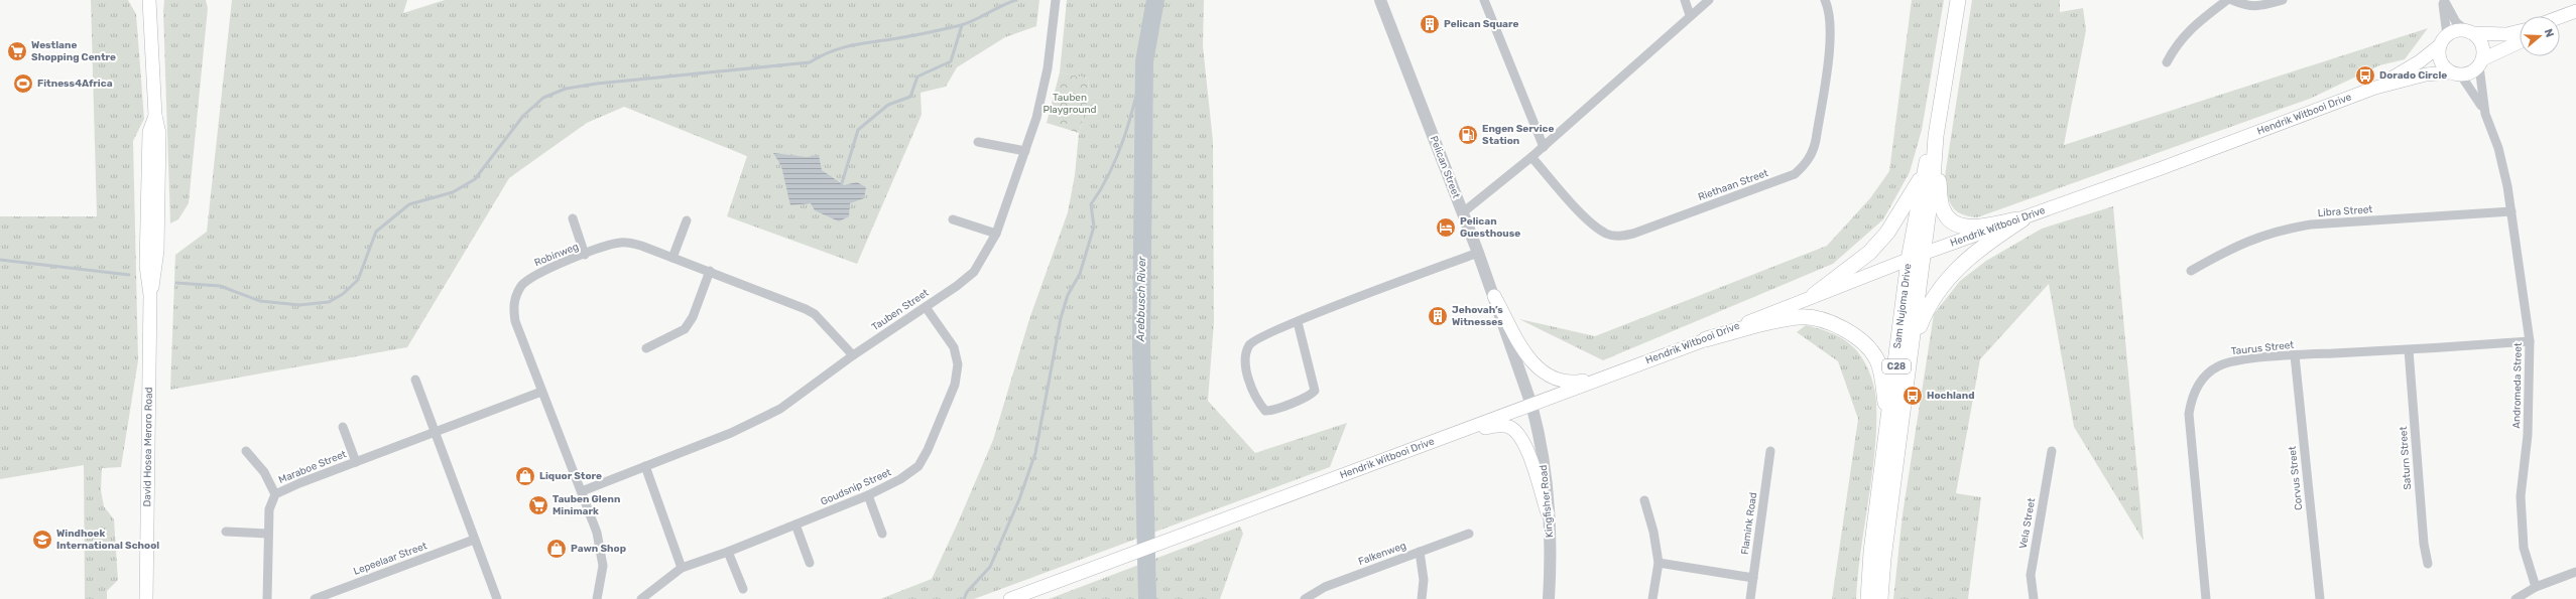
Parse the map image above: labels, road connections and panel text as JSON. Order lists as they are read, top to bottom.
{
  "streets": {
    "highway": ["Sam Nujoma Drive", "C28"],
    "main road": ["Hendrik Witbooi Drive", "David Hosea Meroro Road"],
    "street": [
      "Pelican Street",
      "Riethaan Street",
      "Libra Street",
      "Robinweg",
      "Tauben Street",
      "Taurus Street",
      "Andromeda Street",
      "Saturn Street",
      "Maraboe Street",
      "Corvus Street",
      "Goudsnip Street",
      "Kingfisher Road",
      "Flamink Road",
      "Vela Street",
      "Falkenweg",
      "Lepeelaar Street"
    ]
  },
  "crossings": [
    ["Hendrik Witbooi Drive", "Pelican Street"],
    ["Hendrik Witbooi Drive", "Sam Nujoma Drive"],
    ["Hendrik Witbooi Drive", "Andromeda Street"],
    ["Hendrik Witbooi Drive", "Kingfisher Road"],
    ["Pelican Street", "Kingfisher Road"],
    ["Libra Street", "Andromeda Street"],
    ["Robinweg", "Tauben Street"],
    ["Robinweg", "Maraboe Street"],
    ["Tauben Street", "Goudsnip Street"],
    ["Taurus Street", "Andromeda Street"],
    ["Taurus Street", "Saturn Street"],
    ["Taurus Street", "Corvus Street"]
  ],
  "water": ["Arebbusch River"],
  "parks": ["Tauben Playground"],
  "places": {
    "building": ["Pelican Square", "Jehovah’s Witnesses"],
    "supermarket": ["Westlane Shopping Centre", "Tauben Glenn Minimark"],
    "bus stop": ["Dorado Circle", "Hochland"],
    "sports": ["Fitness4Africa"],
    "fuel station": ["Engen Service Station"],
    "hotel": ["Pelican Guesthouse"],
    "shop": ["Liquor Store", "Pawn Shop"],
    "school or university": ["Windhoek International School"]
  },
  "north": "right"
}
